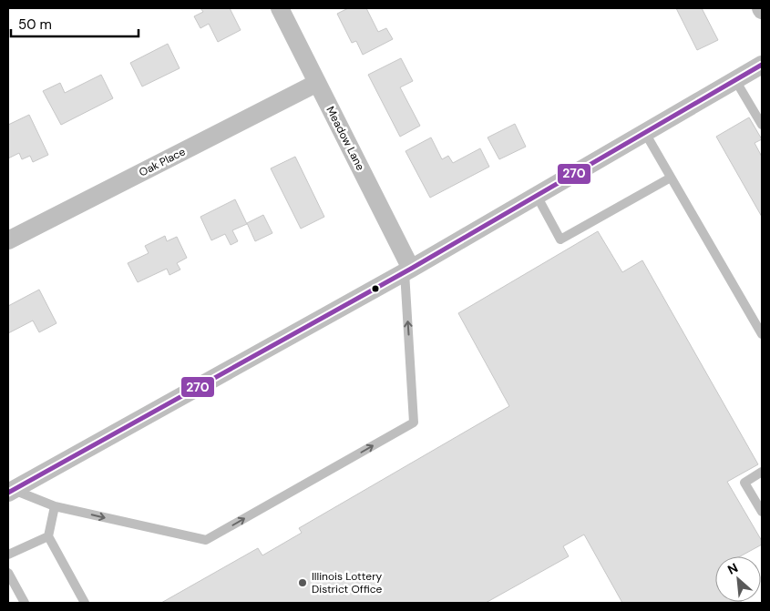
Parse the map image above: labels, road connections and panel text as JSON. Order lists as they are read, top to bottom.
{
  "streets": {
    "street": ["Meadow Lane", "Oak Place"]
  },
  "crossings": [
    ["Meadow Lane", "Oak Place"]
  ],
  "places": ["Illinois Lottery District Office"],
  "lines": ["transit line 270"],
  "scale_bar": "50 m",
  "north": "top left"
}
